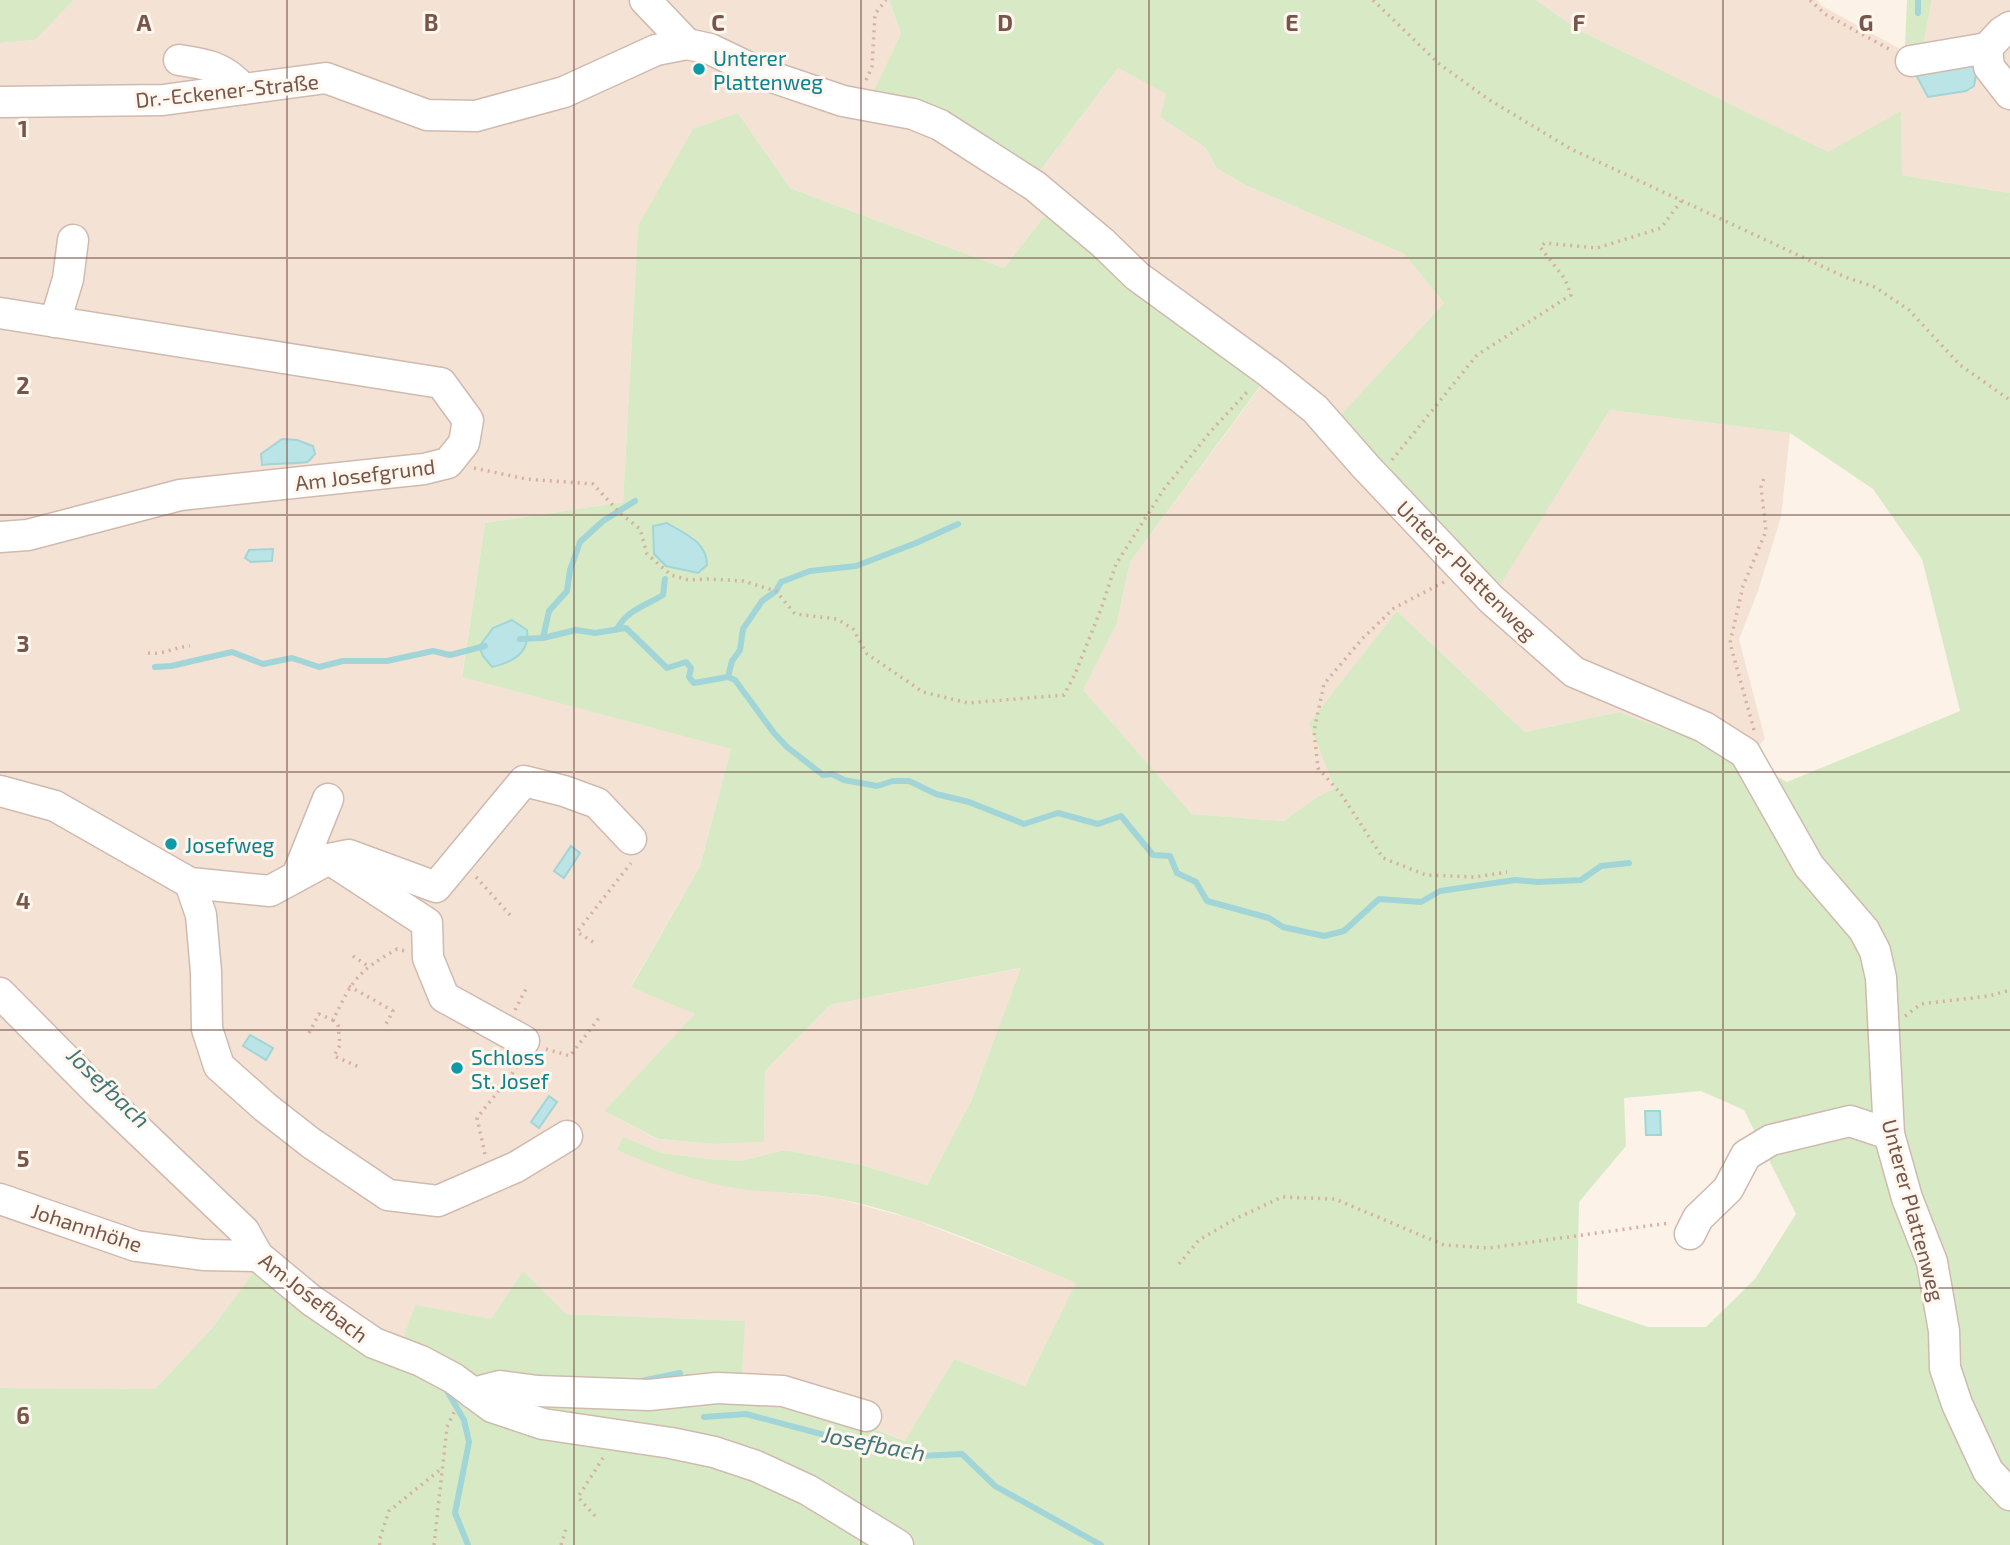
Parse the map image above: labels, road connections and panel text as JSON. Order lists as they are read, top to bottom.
{
  "streets": {
    "street": [
      "Dr.-Eckener-Straße",
      "Am Josefgrund",
      "Unterer Plattenweg",
      "Johannhöhe",
      "Am Josefbach"
    ]
  },
  "crossings": [
    ["Dr.-Eckener-Straße", "Unterer Plattenweg"],
    ["Johannhöhe", "Am Josefbach"]
  ],
  "water": ["Josefbach"],
  "places": ["Unterer Plattenweg", "Josefweg", "Schloss St. Josef"],
  "grid": {
    "columns": [
      "A",
      "B",
      "C",
      "D",
      "E",
      "F",
      "G"
    ],
    "rows": [
      "1",
      "2",
      "3",
      "4",
      "5",
      "6"
    ]
  }
}
